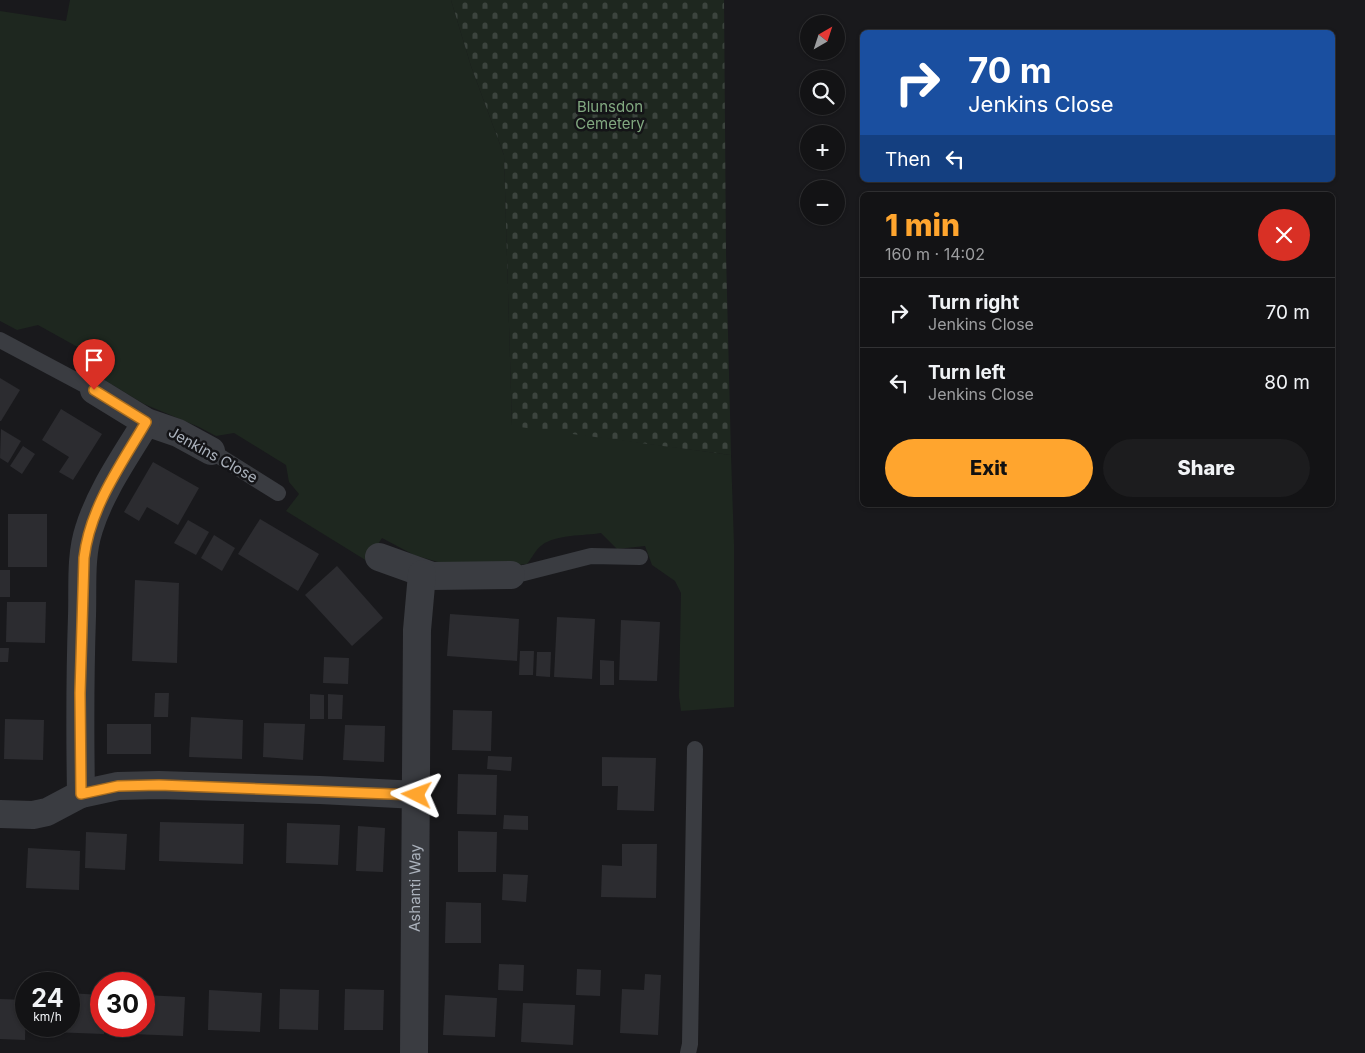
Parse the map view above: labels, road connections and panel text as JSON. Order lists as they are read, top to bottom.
{
  "streets": {
    "street": ["Jenkins Close", "Ashanti Way"]
  },
  "parks": ["Blunsdon Cemetery"],
  "north": "top right",
  "page": {
    "map_buttons": ["+", "−"],
    "turn": ["70 m", "Jenkins Close"],
    "then": "Then",
    "heading": ["1 min", "160 m · 14:02"],
    "list": [
      {
        "name": "Turn right",
        "note": "Jenkins Close",
        "value": "70 m"
      },
      {
        "name": "Turn left",
        "note": "Jenkins Close",
        "value": "80 m"
      }
    ],
    "buttons": ["Exit", "Share"],
    "speed": "24 km/h",
    "limit": "30"
  }
}
